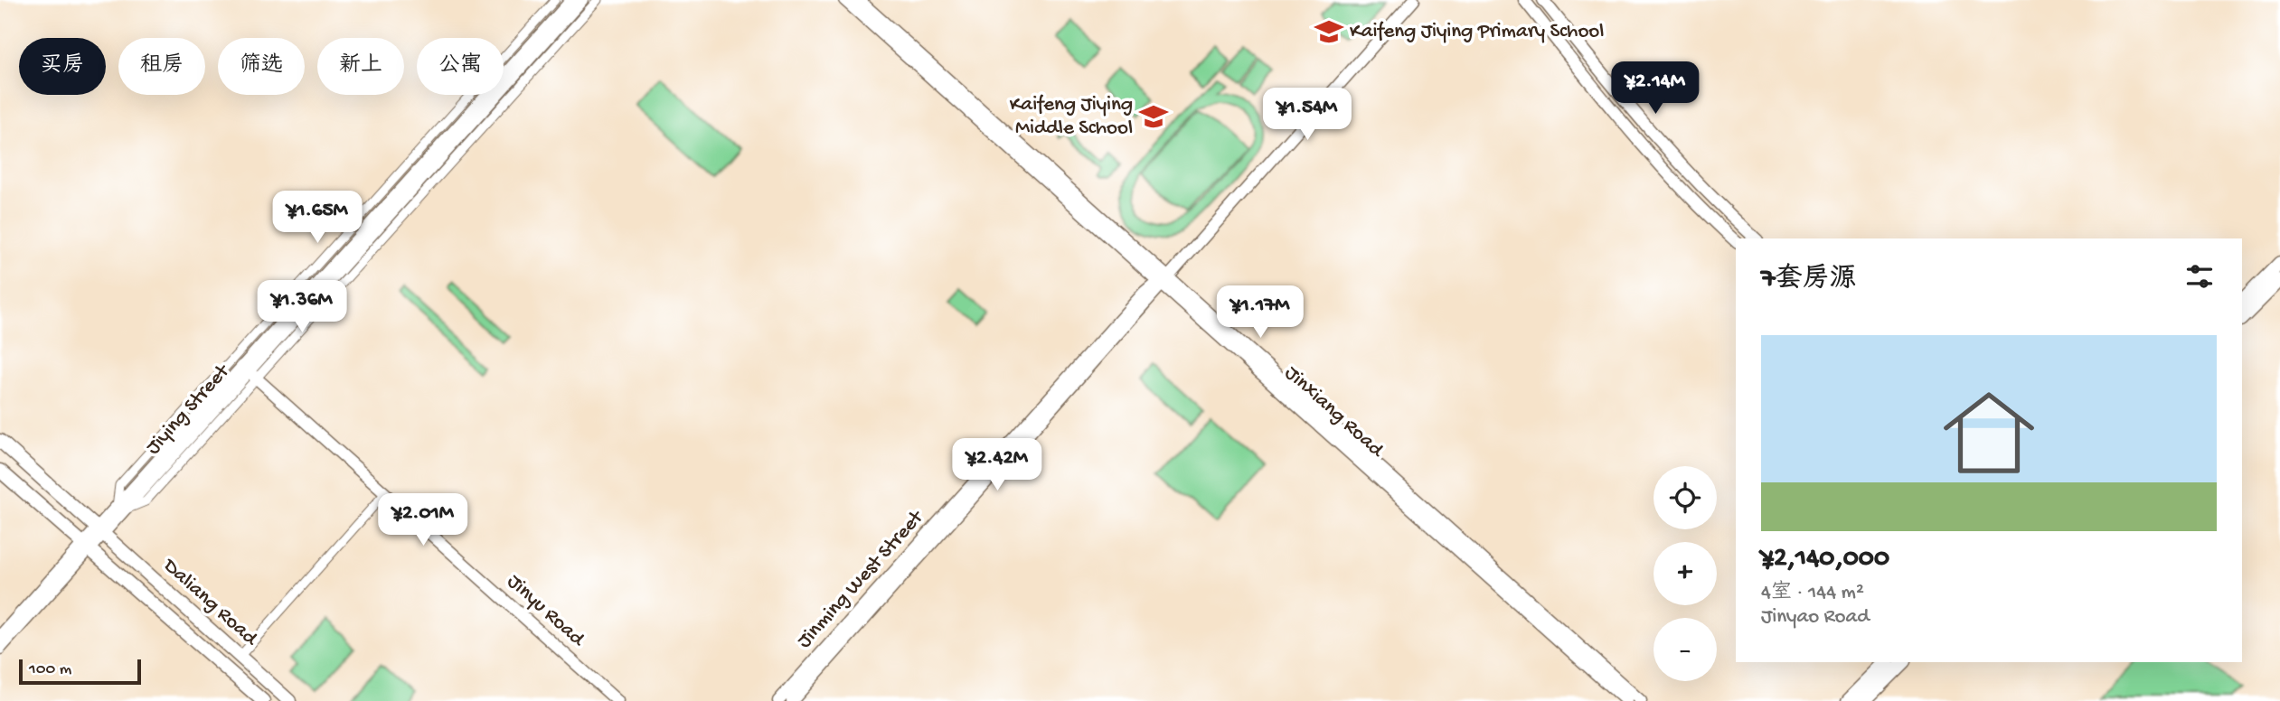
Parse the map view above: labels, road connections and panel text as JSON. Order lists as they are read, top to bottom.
{
  "streets": {
    "main road": ["Daliang Road"],
    "street": [
      "Jiying Street",
      "Jinxiang Road",
      "Jinming West Street",
      "Jinyu Road"
    ]
  },
  "crossings": [
    ["Jiying Street", "Daliang Road"],
    ["Jiying Street", "Jinyu Road"],
    ["Jinxiang Road", "Jinming West Street"]
  ],
  "places": {
    "school or university": ["Kaifeng Jiying Primary School", "Kaifeng Jiying Middle School"]
  },
  "scale_bar": "100 m",
  "page": {
    "chip": [
      "买房",
      "租房",
      "筛选",
      "新上",
      "公寓"
    ],
    "price": [
      "¥2.14M",
      "¥1.54M",
      "¥1.65M",
      "¥1.36M",
      "¥1.17M",
      "¥2.42M",
      "¥2.01M"
    ],
    "heading": "7套房源",
    "list": [
      {
        "name": "¥2,140,000",
        "note": "4室 · 144 m² · Jinyao Road"
      }
    ],
    "map_buttons": ["+", "−"],
    "scale": "100 m"
  }
}
